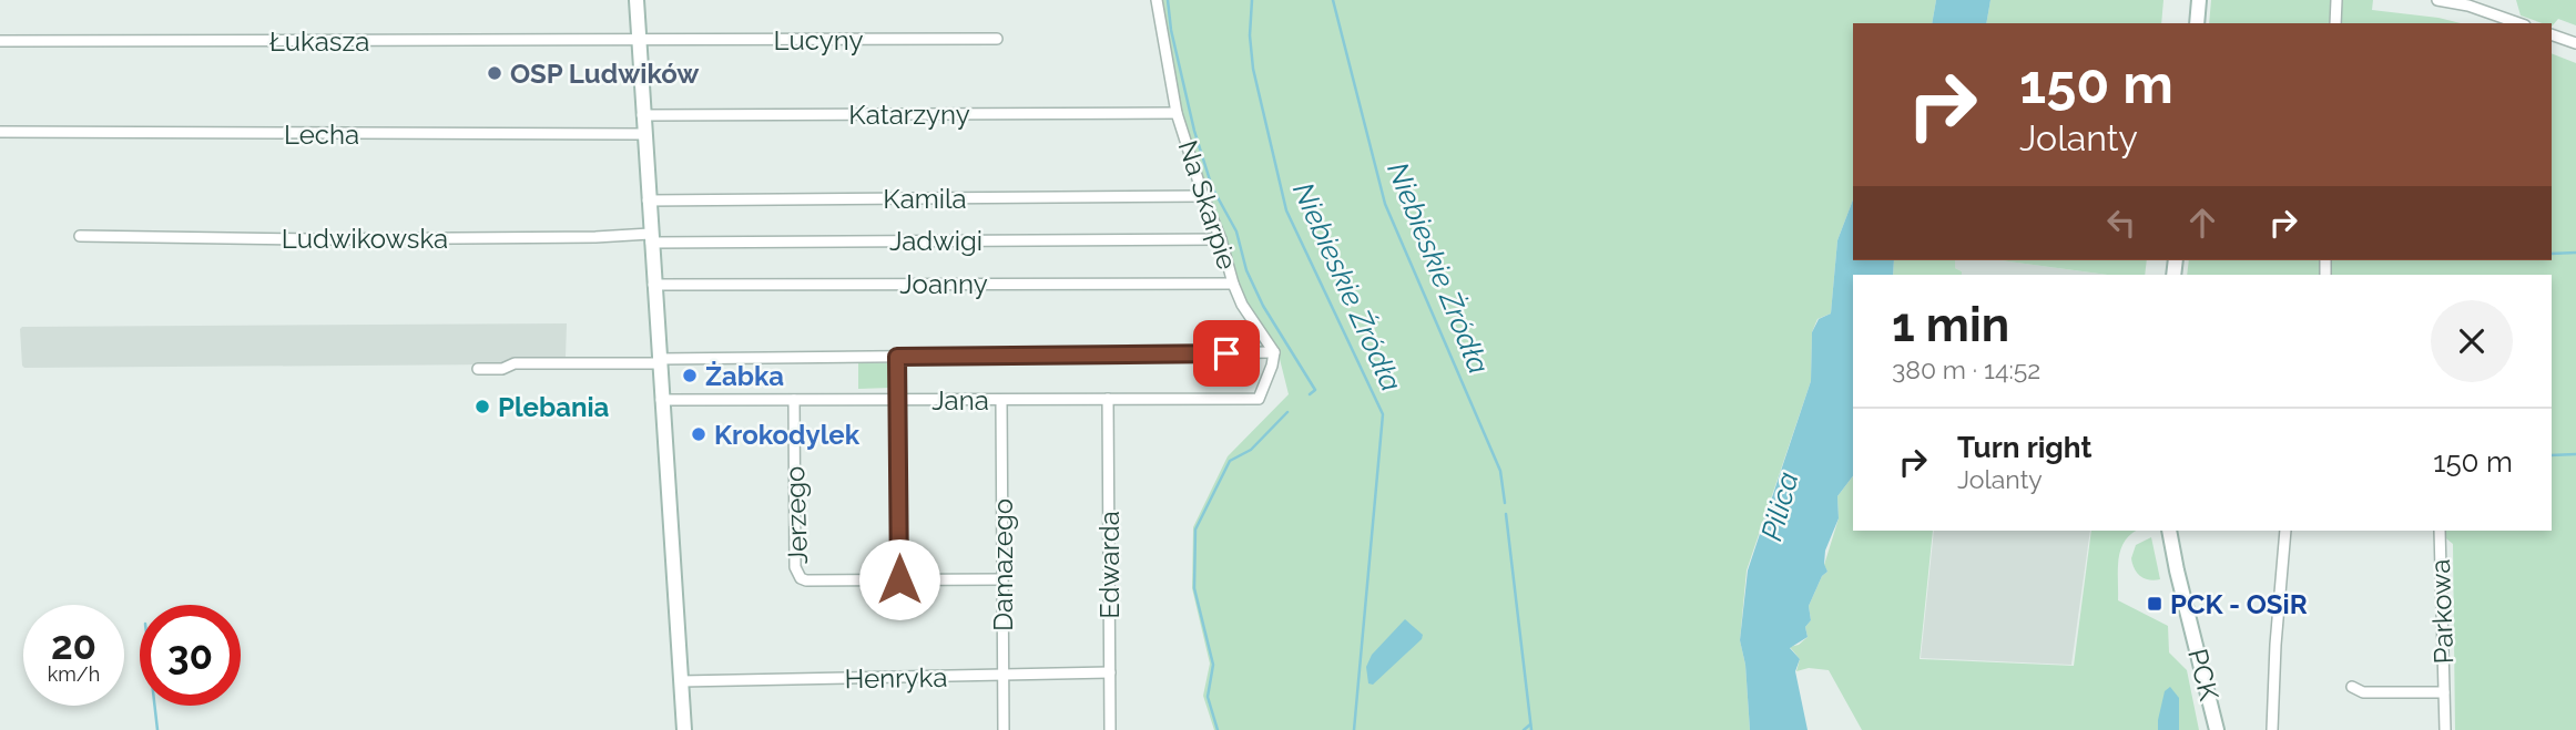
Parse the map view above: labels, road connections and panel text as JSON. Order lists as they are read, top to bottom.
{
  "streets": {
    "street": [
      "Lucyny",
      "Łukasza",
      "Katarzyny",
      "Lecha",
      "Kamila",
      "Na Skarpie",
      "Ludwikowska",
      "Jadwigi",
      "Joanny",
      "Jana",
      "Jerzego",
      "Damazego",
      "Edwarda",
      "Parkowa",
      "PCK",
      "Henryka"
    ]
  },
  "crossings": [
    ["Lucyny", "Łukasza"],
    ["Katarzyny", "Na Skarpie"],
    ["Kamila", "Na Skarpie"],
    ["Na Skarpie", "Jadwigi"],
    ["Na Skarpie", "Joanny"],
    ["Na Skarpie", "Jana"],
    ["Ludwikowska", "Jadwigi"],
    ["Jana", "Jerzego"],
    ["Jana", "Damazego"],
    ["Jana", "Edwarda"],
    ["Damazego", "Henryka"],
    ["Edwarda", "Henryka"]
  ],
  "water": ["Niebieskie Żródła", "Niebieskie Źródła", "Pilica"],
  "places": {
    "other": [
      "OSP Ludwików",
      "Żabka",
      "Plebania",
      "Krokodylek"
    ],
    "transit": ["PCK - OSiR"]
  },
  "page": {
    "turn": ["150 m", "Jolanty"],
    "heading": ["1 min", "380 m · 14:52"],
    "list": [
      {
        "name": "Turn right",
        "note": "Jolanty",
        "value": "150 m"
      }
    ],
    "speed": "20 km/h",
    "limit": "30"
  }
}
